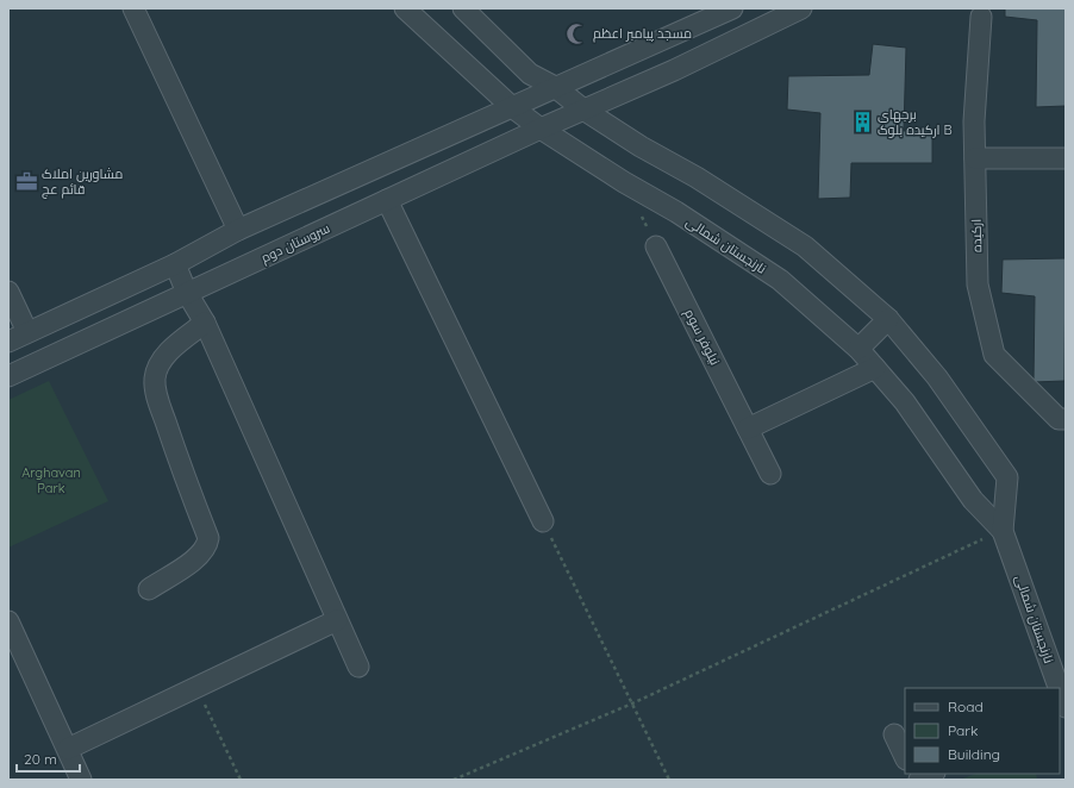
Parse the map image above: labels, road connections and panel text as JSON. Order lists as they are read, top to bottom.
{
  "streets": {
    "street": [
      "ارکیده",
      "سروستان دوم",
      "نارنجستان شمالی",
      "نیلوفر سوم"
    ]
  },
  "crossings": [
    ["سروستان دوم", "نارنجستان شمالی"]
  ],
  "parks": ["Arghavan Park"],
  "places": {
    "mosque": ["مسجد پیامبر اعظم"],
    "building": ["برجهای ارکیده بلوک B"],
    "office": ["مشاورین املاک قائم‌‌‌‌‌‌‌ ‌‌‌‌‌‌‌عج"]
  },
  "legend": ["Road", "Park", "Building"],
  "scale_bar": "20 m"
}
